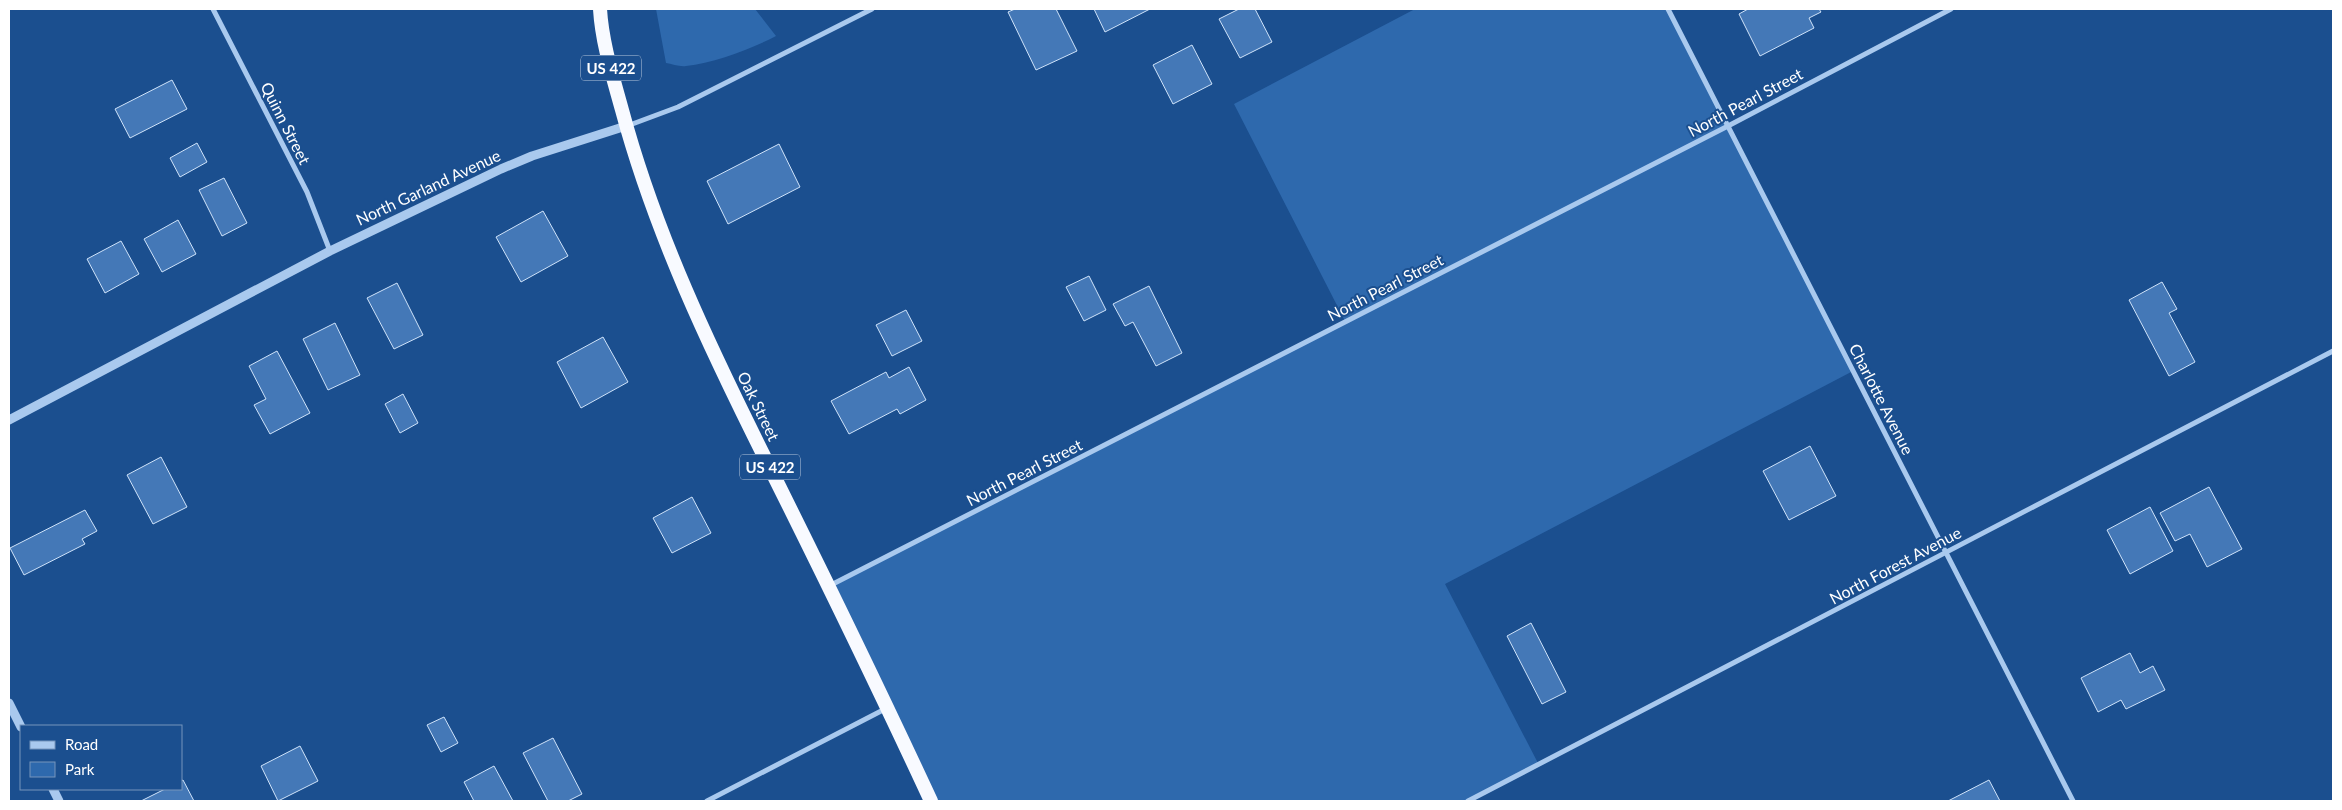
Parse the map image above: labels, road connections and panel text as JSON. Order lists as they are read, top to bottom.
{
  "streets": {
    "highway": ["US 422", "Oak Street"],
    "street": [
      "North Pearl Street",
      "Quinn Street",
      "North Garland Avenue",
      "Charlotte Avenue",
      "North Forest Avenue"
    ]
  },
  "crossings": [
    ["North Pearl Street", "Charlotte Avenue"],
    ["North Pearl Street", "Oak Street"],
    ["Quinn Street", "North Garland Avenue"],
    ["North Garland Avenue", "Oak Street"],
    ["Charlotte Avenue", "North Forest Avenue"]
  ],
  "legend": ["Road", "Park"]
}
